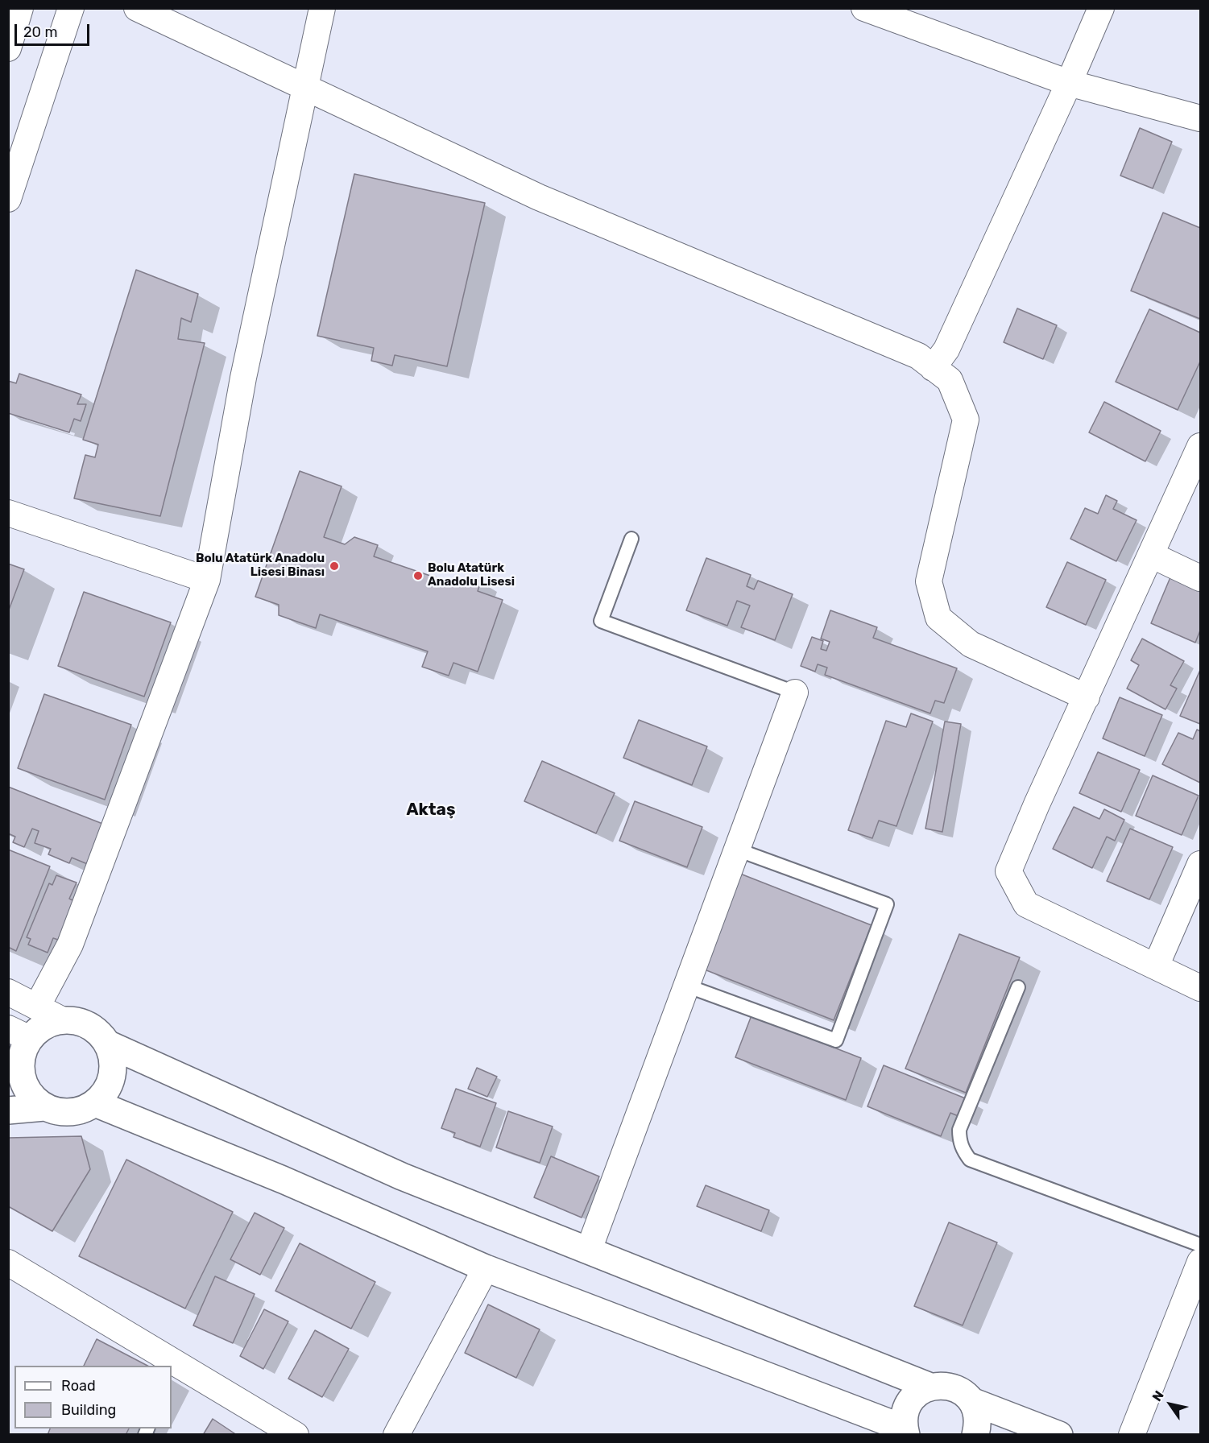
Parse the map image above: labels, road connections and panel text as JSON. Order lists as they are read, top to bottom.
{
  "districts": ["Aktaş"],
  "places": ["Bolu Atatürk Anadolu Lisesi Binası", "Bolu Atatürk Anadolu Lisesi"],
  "legend": ["Road", "Building"],
  "scale_bar": "20 m",
  "north": "top left"
}
